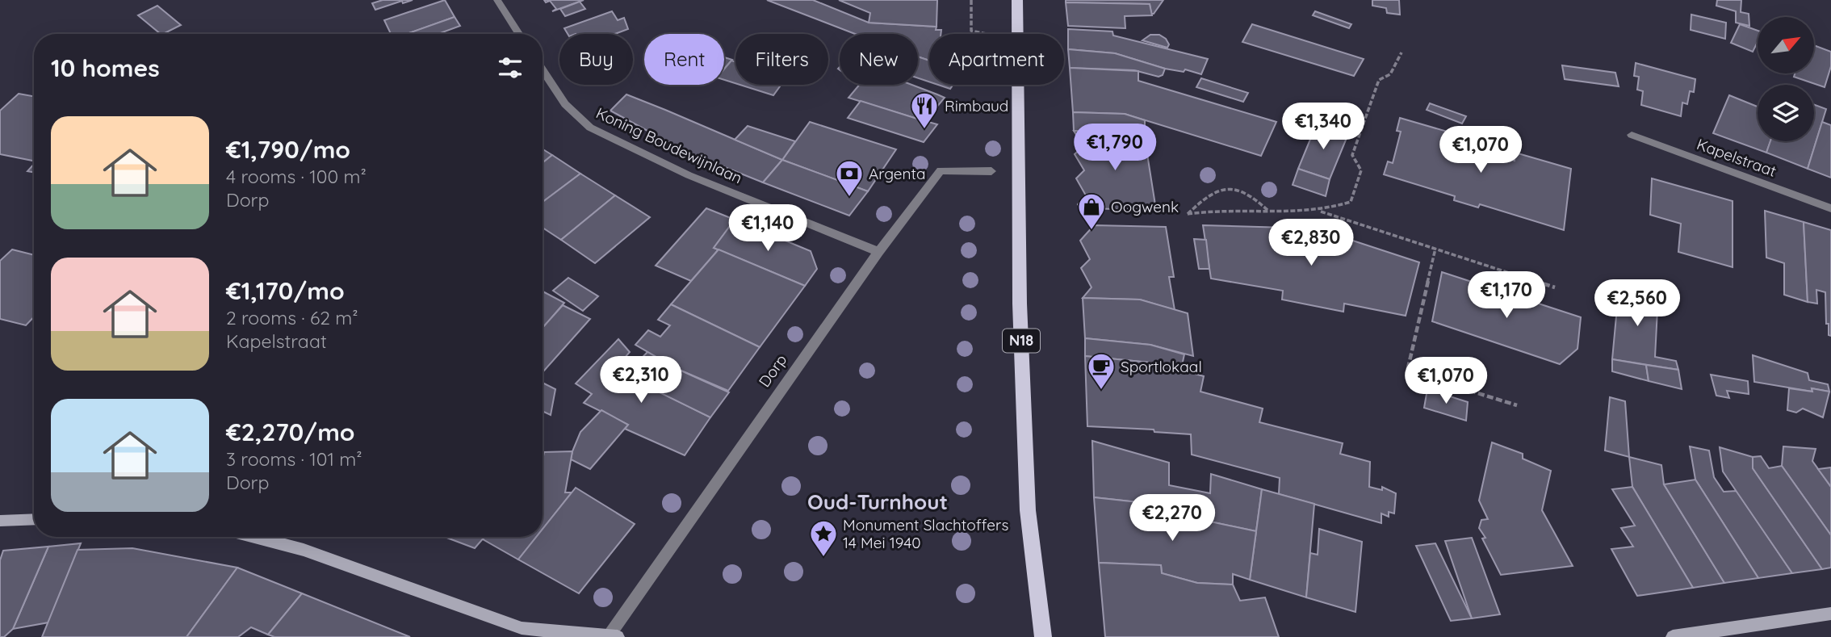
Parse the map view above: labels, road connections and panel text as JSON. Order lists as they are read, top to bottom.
{
  "streets": {
    "main road": ["N18"],
    "street": ["Koning Boudewijnlaan", "Kapelstraat", "Dorp"]
  },
  "crossings": [
    ["Koning Boudewijnlaan", "Dorp"]
  ],
  "districts": ["Oud-Turnhout"],
  "places": {
    "restaurant": ["Rimbaud"],
    "bank": ["Argenta"],
    "shop": ["Oogwenk"],
    "cafe": ["Sportlokaal"],
    "place": ["Monument Slachtoffers 14 Mei 1940"]
  },
  "north": "top right",
  "page": {
    "chip": [
      "Buy",
      "Rent",
      "Filters",
      "New",
      "Apartment"
    ],
    "heading": "10 homes",
    "list": [
      {
        "name": "€1,790/mo",
        "note": "4 rooms · 100 m² · Dorp"
      },
      {
        "name": "€1,170/mo",
        "note": "2 rooms · 62 m² · Kapelstraat"
      },
      {
        "name": "€2,270/mo",
        "note": "3 rooms · 101 m² · Dorp"
      }
    ],
    "price": [
      "€1,340",
      "€1,790",
      "€1,070",
      "€1,140",
      "€2,830",
      "€1,170",
      "€2,560",
      "€2,310",
      "€1,070",
      "€2,270"
    ]
  }
}
